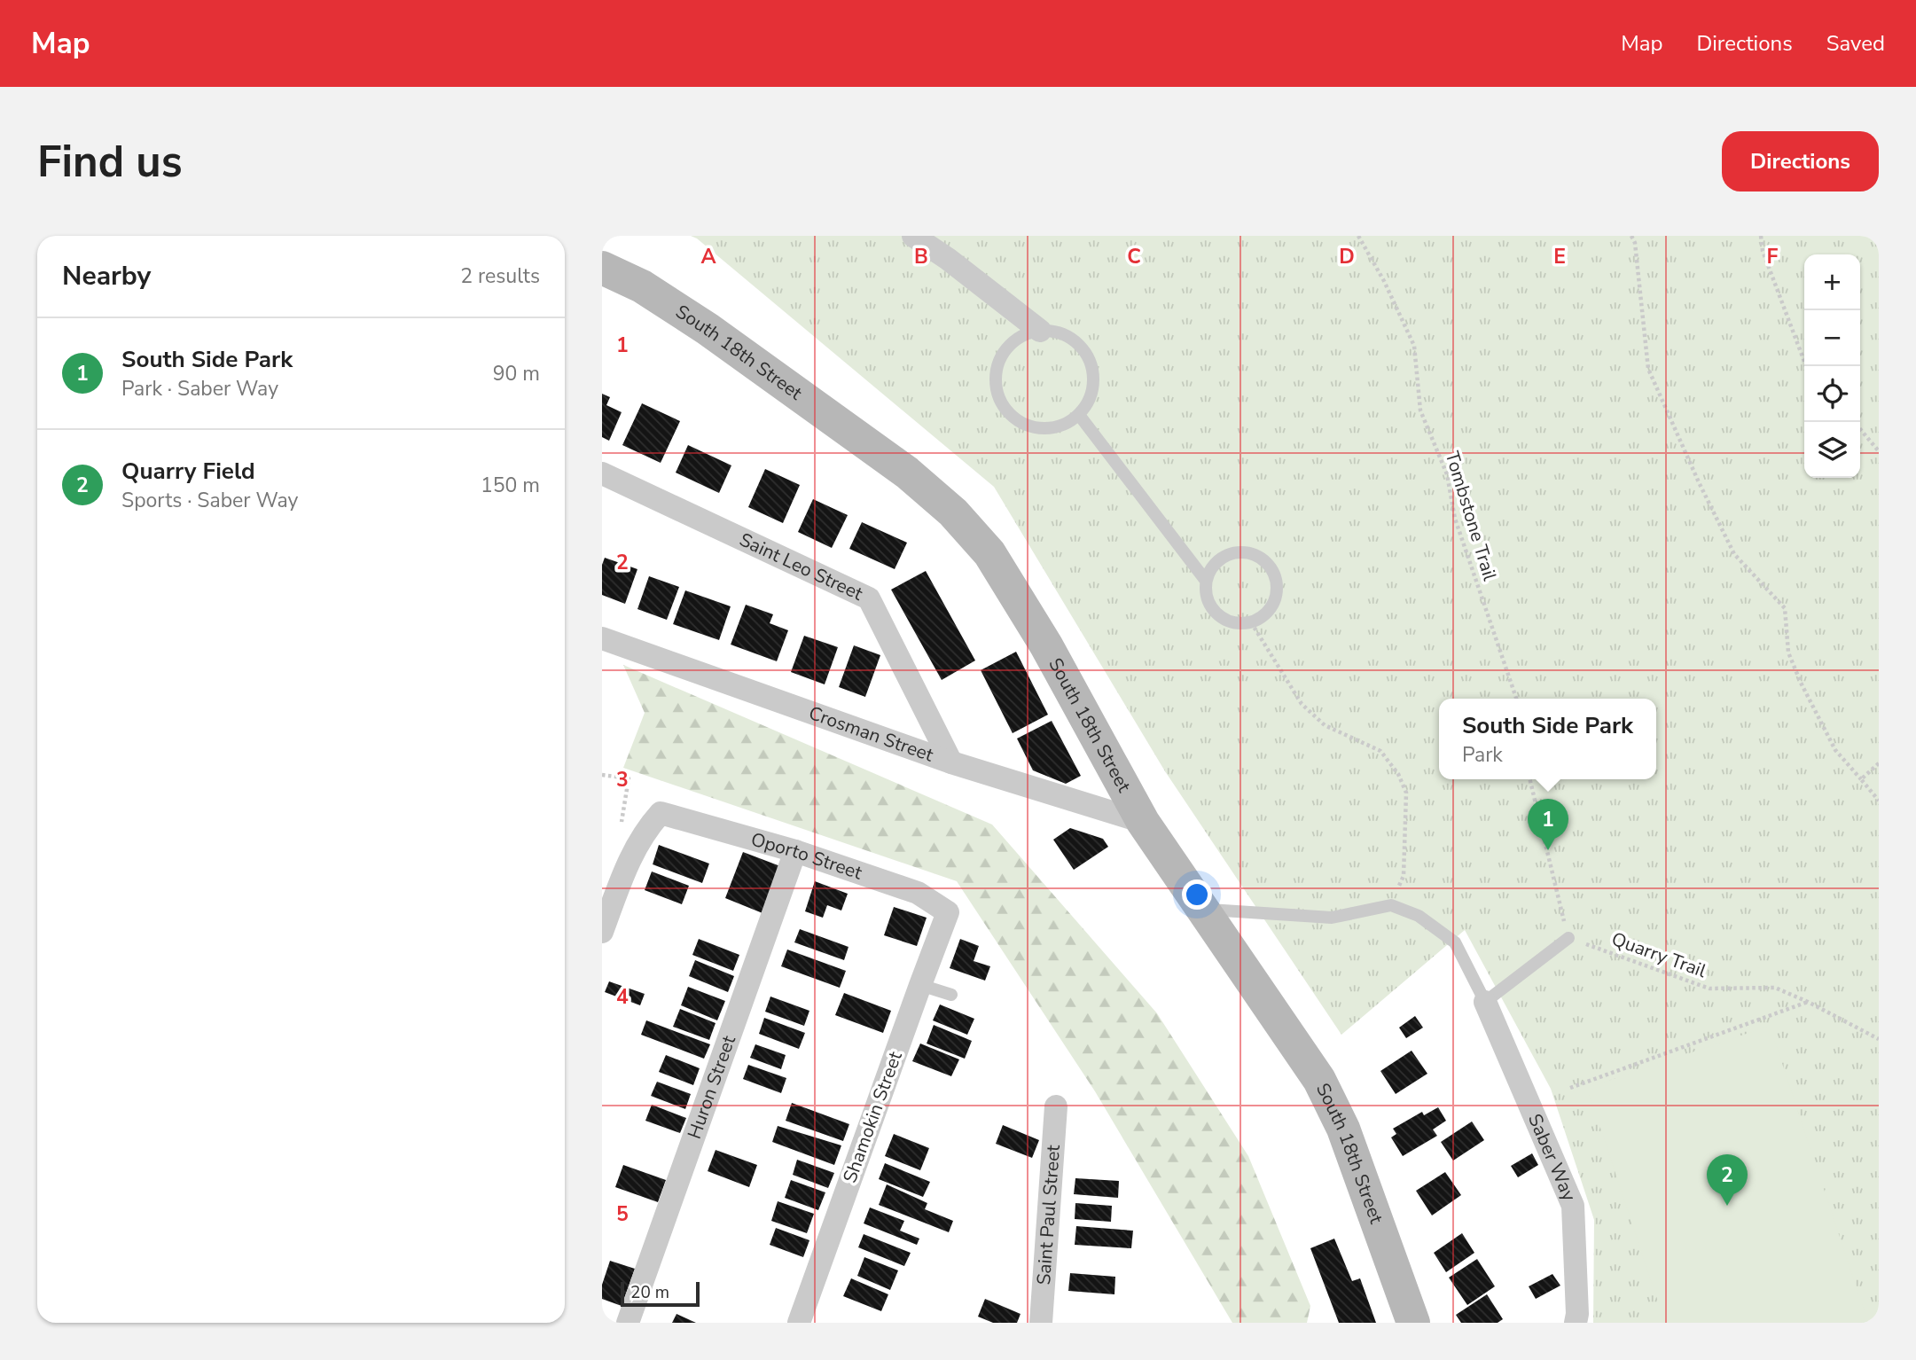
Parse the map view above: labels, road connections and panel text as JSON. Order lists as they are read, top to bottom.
{
  "streets": {
    "main road": ["South 18th Street"],
    "street": [
      "Saint Leo Street",
      "Crosman Street",
      "Oporto Street",
      "Huron Street",
      "Shamokin Street",
      "Saber Way",
      "Saint Paul Street"
    ],
    "path": ["Tombstone Trail", "Quarry Trail"]
  },
  "crossings": [
    ["South 18th Street", "Crosman Street"],
    ["Saint Leo Street", "Crosman Street"],
    ["Oporto Street", "Huron Street"],
    ["Oporto Street", "Shamokin Street"]
  ],
  "scale_bar": "20 m",
  "page": {
    "header": "Map",
    "nav": ["Map", "Directions", "Saved"],
    "buttons": "Directions",
    "title": "Find us",
    "heading": ["Nearby", "2 results"],
    "map_buttons": ["+", "−"],
    "list": [
      {
        "mark": "1",
        "name": "South Side Park",
        "note": "Park · Saber Way",
        "value": "90 m"
      },
      {
        "mark": "2",
        "name": "Quarry Field",
        "note": "Sports · Saber Way",
        "value": "150 m"
      }
    ],
    "popup": ["South Side Park", "Park"],
    "pins": ["1", "2"],
    "scale": "20 m"
  },
  "grid": {
    "columns": [
      "A",
      "B",
      "C",
      "D",
      "E",
      "F"
    ],
    "rows": [
      "1",
      "2",
      "3",
      "4",
      "5"
    ]
  }
}
